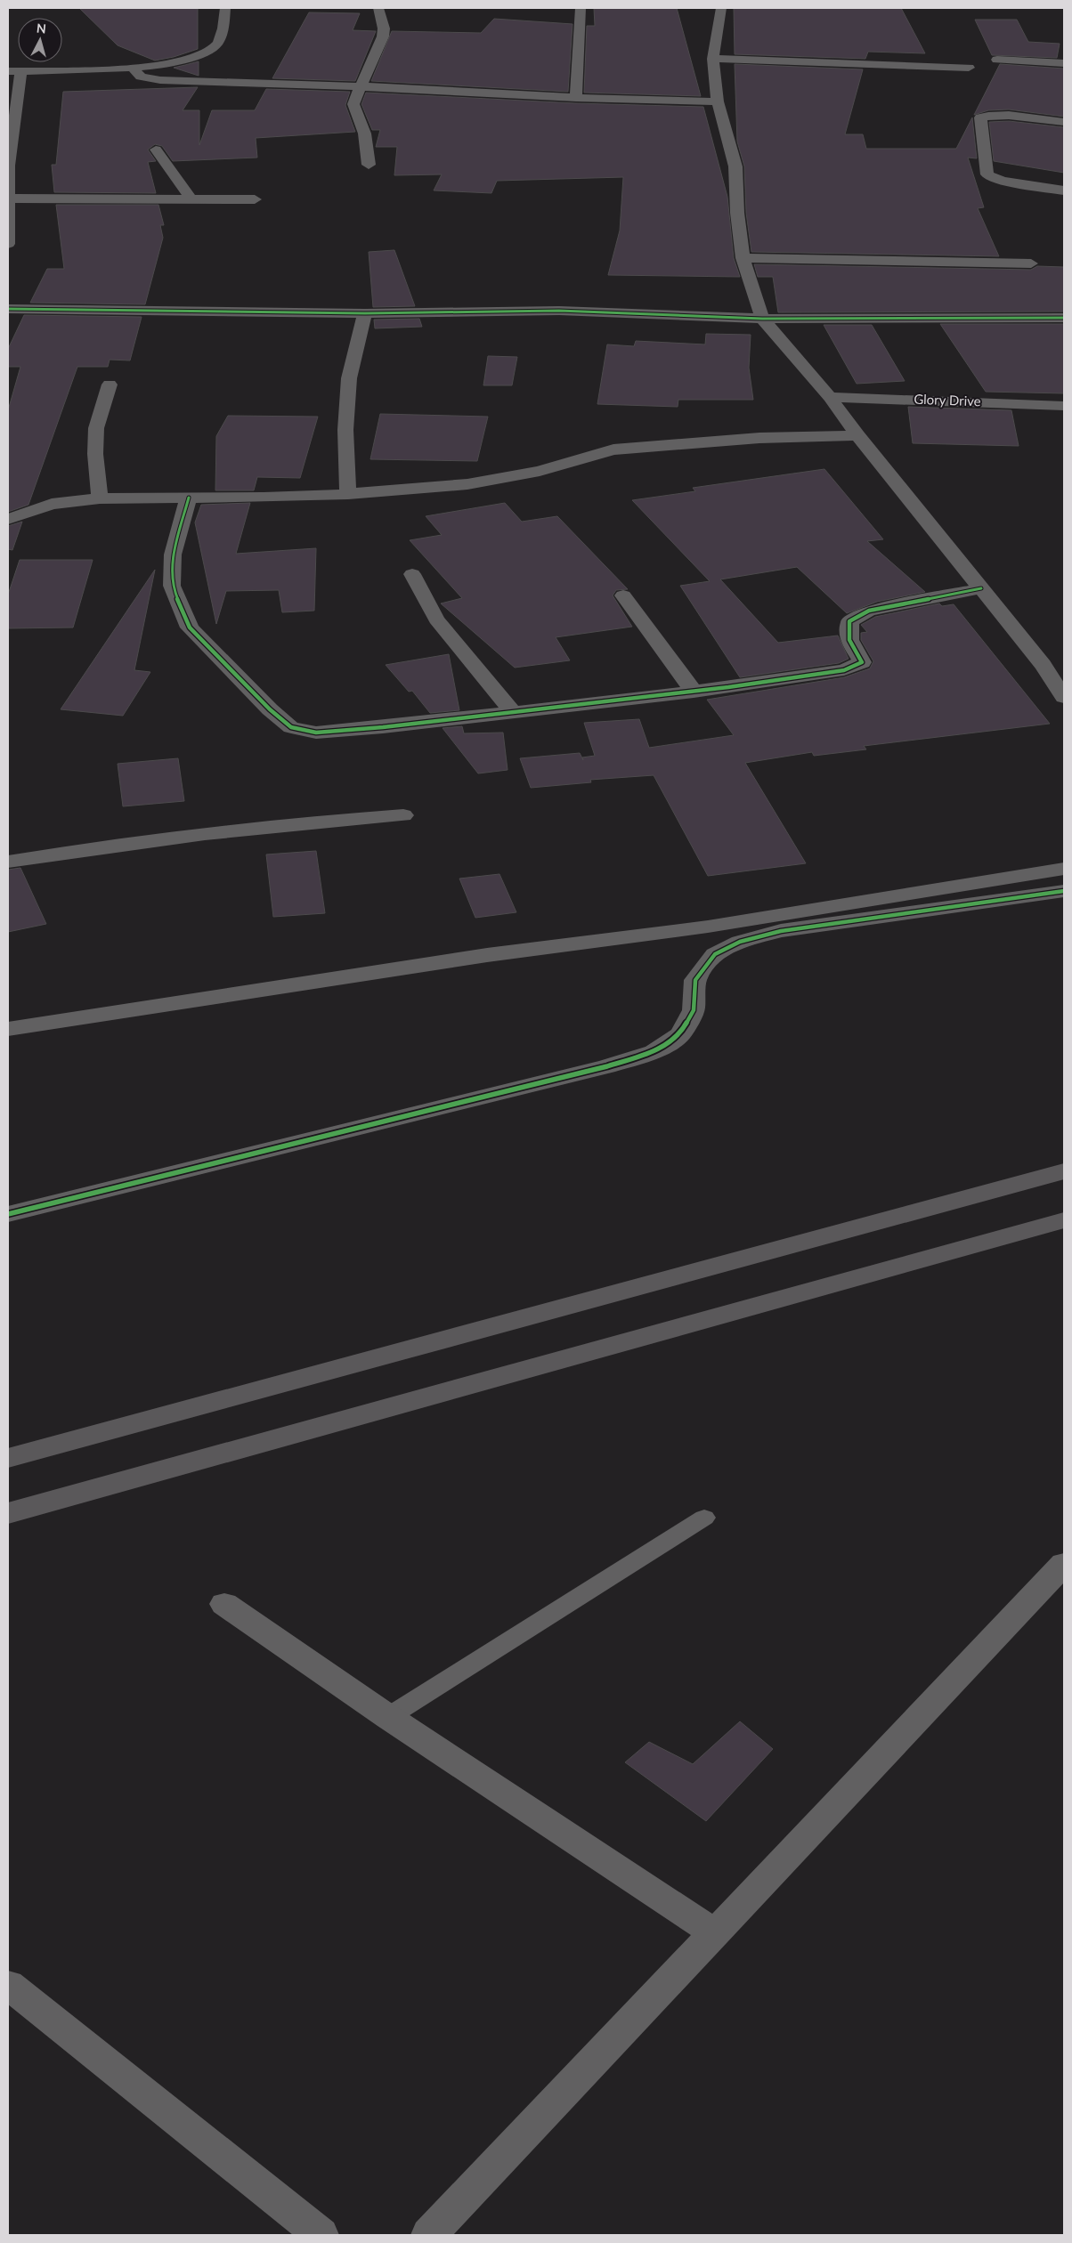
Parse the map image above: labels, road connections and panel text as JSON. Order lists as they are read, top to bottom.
{
  "streets": {
    "street": ["Glory Drive"]
  },
  "north": "top"
}
